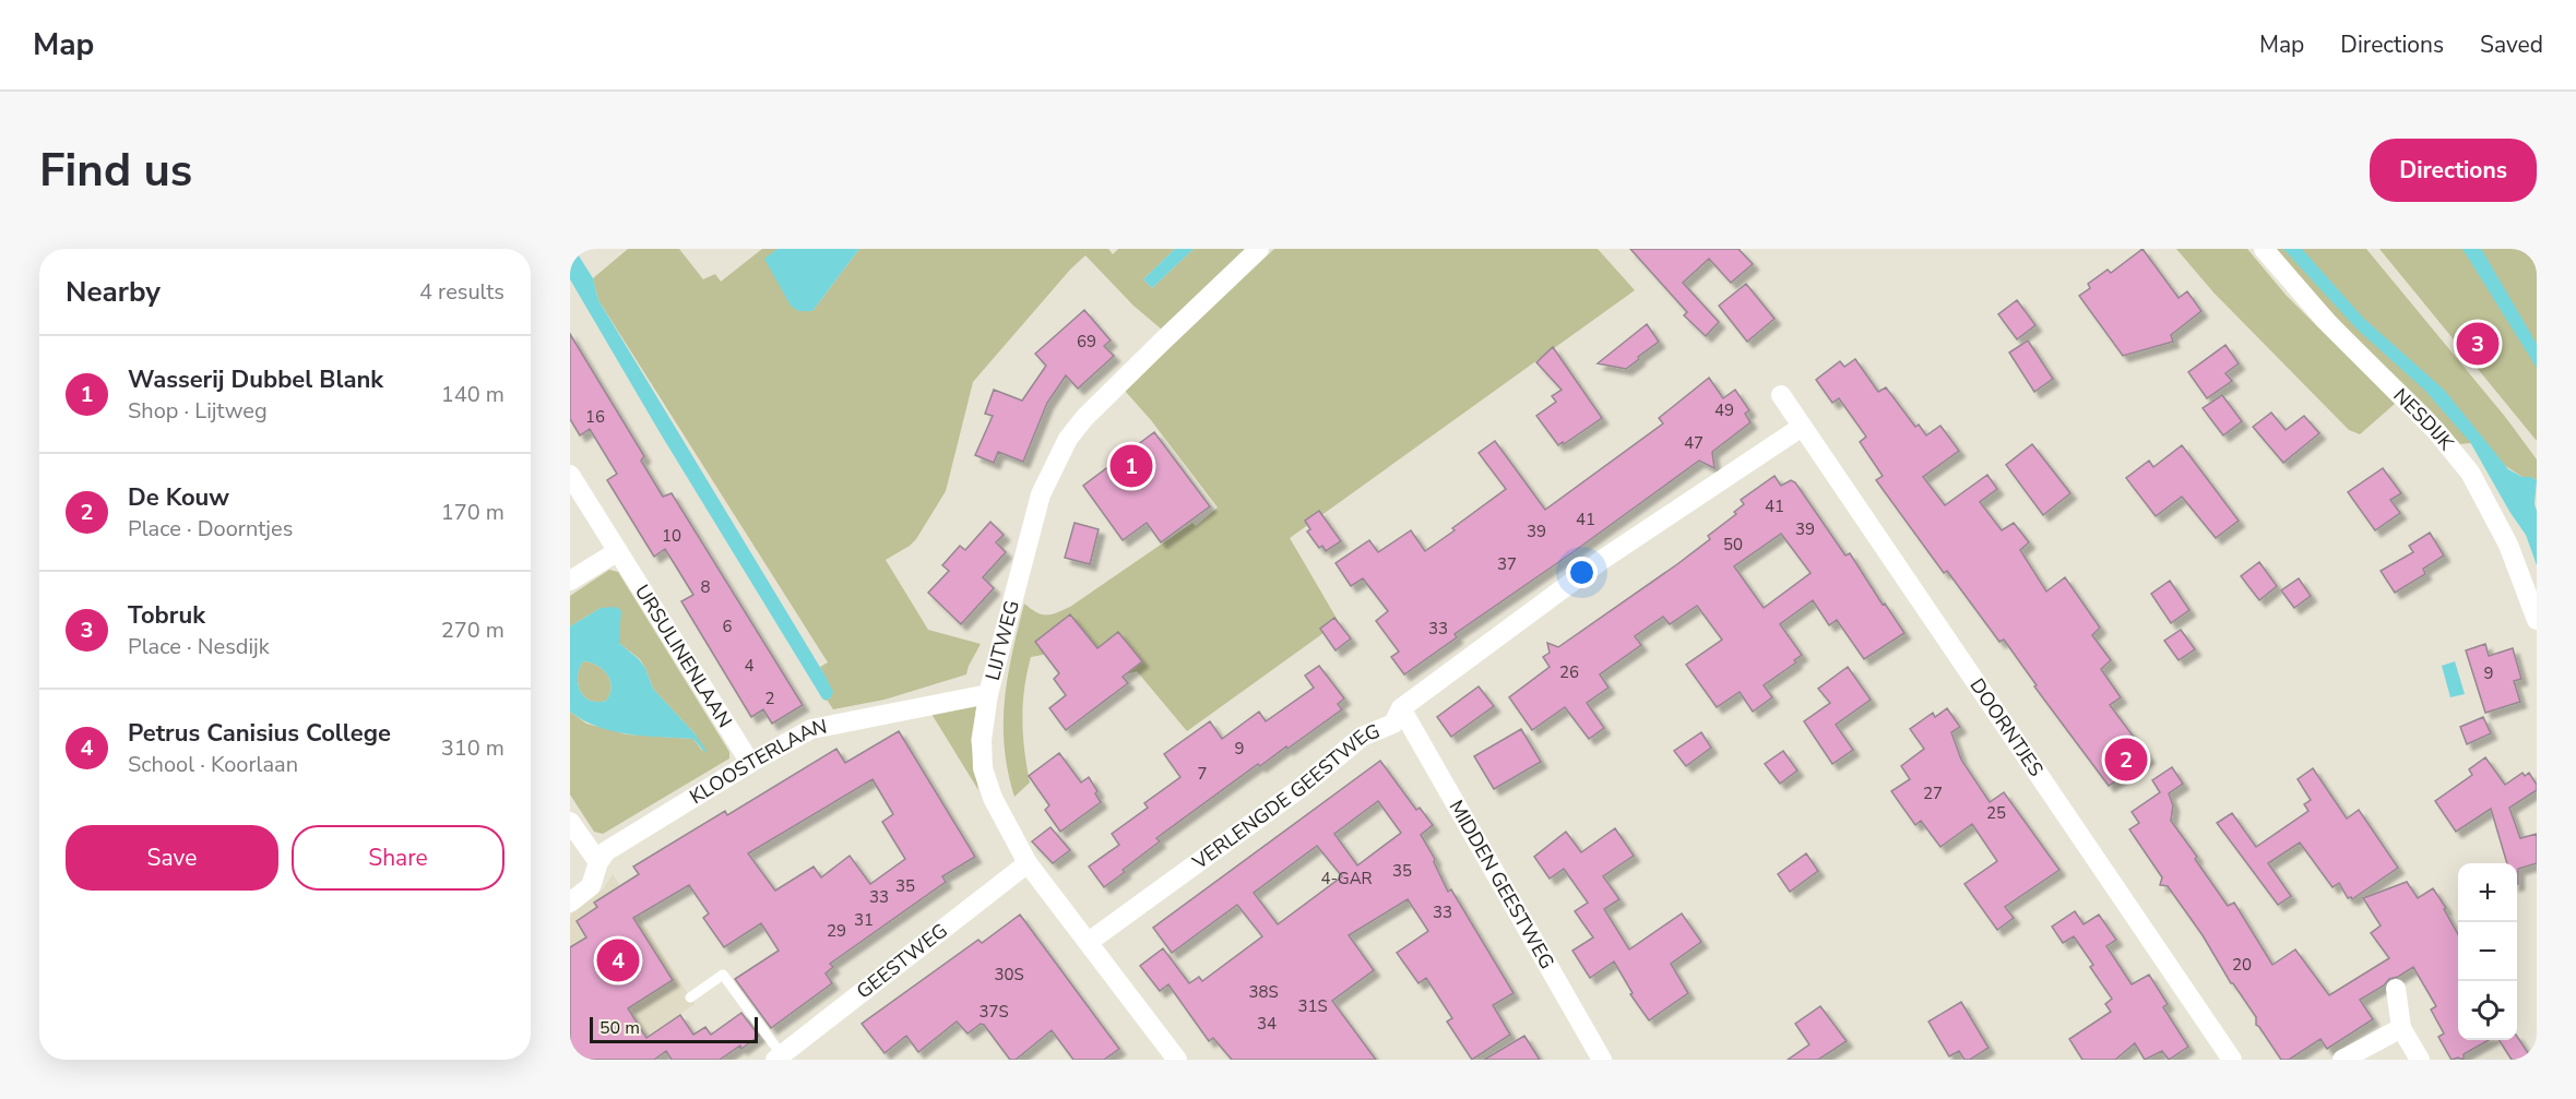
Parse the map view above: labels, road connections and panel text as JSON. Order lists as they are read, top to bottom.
{
  "streets": {
    "street": [
      "NESDIJK",
      "LIJTWEG",
      "URSULINENLAAN",
      "DOORNTJES",
      "KLOOSTERLAAN",
      "VERLENGDE GEESTWEG",
      "MIDDEN GEESTWEG",
      "GEESTWEG"
    ]
  },
  "crossings": [
    ["LIJTWEG", "KLOOSTERLAAN"],
    ["LIJTWEG", "VERLENGDE GEESTWEG"],
    ["LIJTWEG", "GEESTWEG"],
    ["URSULINENLAAN", "KLOOSTERLAAN"],
    ["DOORNTJES", "VERLENGDE GEESTWEG"],
    ["VERLENGDE GEESTWEG", "MIDDEN GEESTWEG"]
  ],
  "house_numbers": [
    "69",
    "49",
    "16",
    "47",
    "41",
    "41",
    "39",
    "39",
    "10",
    "50",
    "37",
    "8",
    "6",
    "33",
    "4",
    "26",
    "9",
    "2",
    "9",
    "7",
    "27",
    "25",
    "35",
    "4-GAR",
    "35",
    "33",
    "33",
    "31",
    "29",
    "20",
    "30S",
    "38S",
    "31S",
    "37S",
    "34"
  ],
  "scale_bar": "50 m",
  "page": {
    "header": "Map",
    "nav": ["Map", "Directions", "Saved"],
    "buttons": [
      "Directions",
      ["Save", "Share"]
    ],
    "title": "Find us",
    "heading": ["Nearby", "4 results"],
    "pins": [
      "3",
      "1",
      "2",
      "4"
    ],
    "list": [
      {
        "mark": "1",
        "name": "Wasserij Dubbel Blank",
        "note": "Shop · Lijtweg",
        "value": "140 m"
      },
      {
        "mark": "2",
        "name": "De Kouw",
        "note": "Place · Doorntjes",
        "value": "170 m"
      },
      {
        "mark": "3",
        "name": "Tobruk",
        "note": "Place · Nesdijk",
        "value": "270 m"
      },
      {
        "mark": "4",
        "name": "Petrus Canisius College",
        "note": "School · Koorlaan",
        "value": "310 m"
      }
    ],
    "map_buttons": ["+", "−"],
    "scale": "50 m"
  }
}
